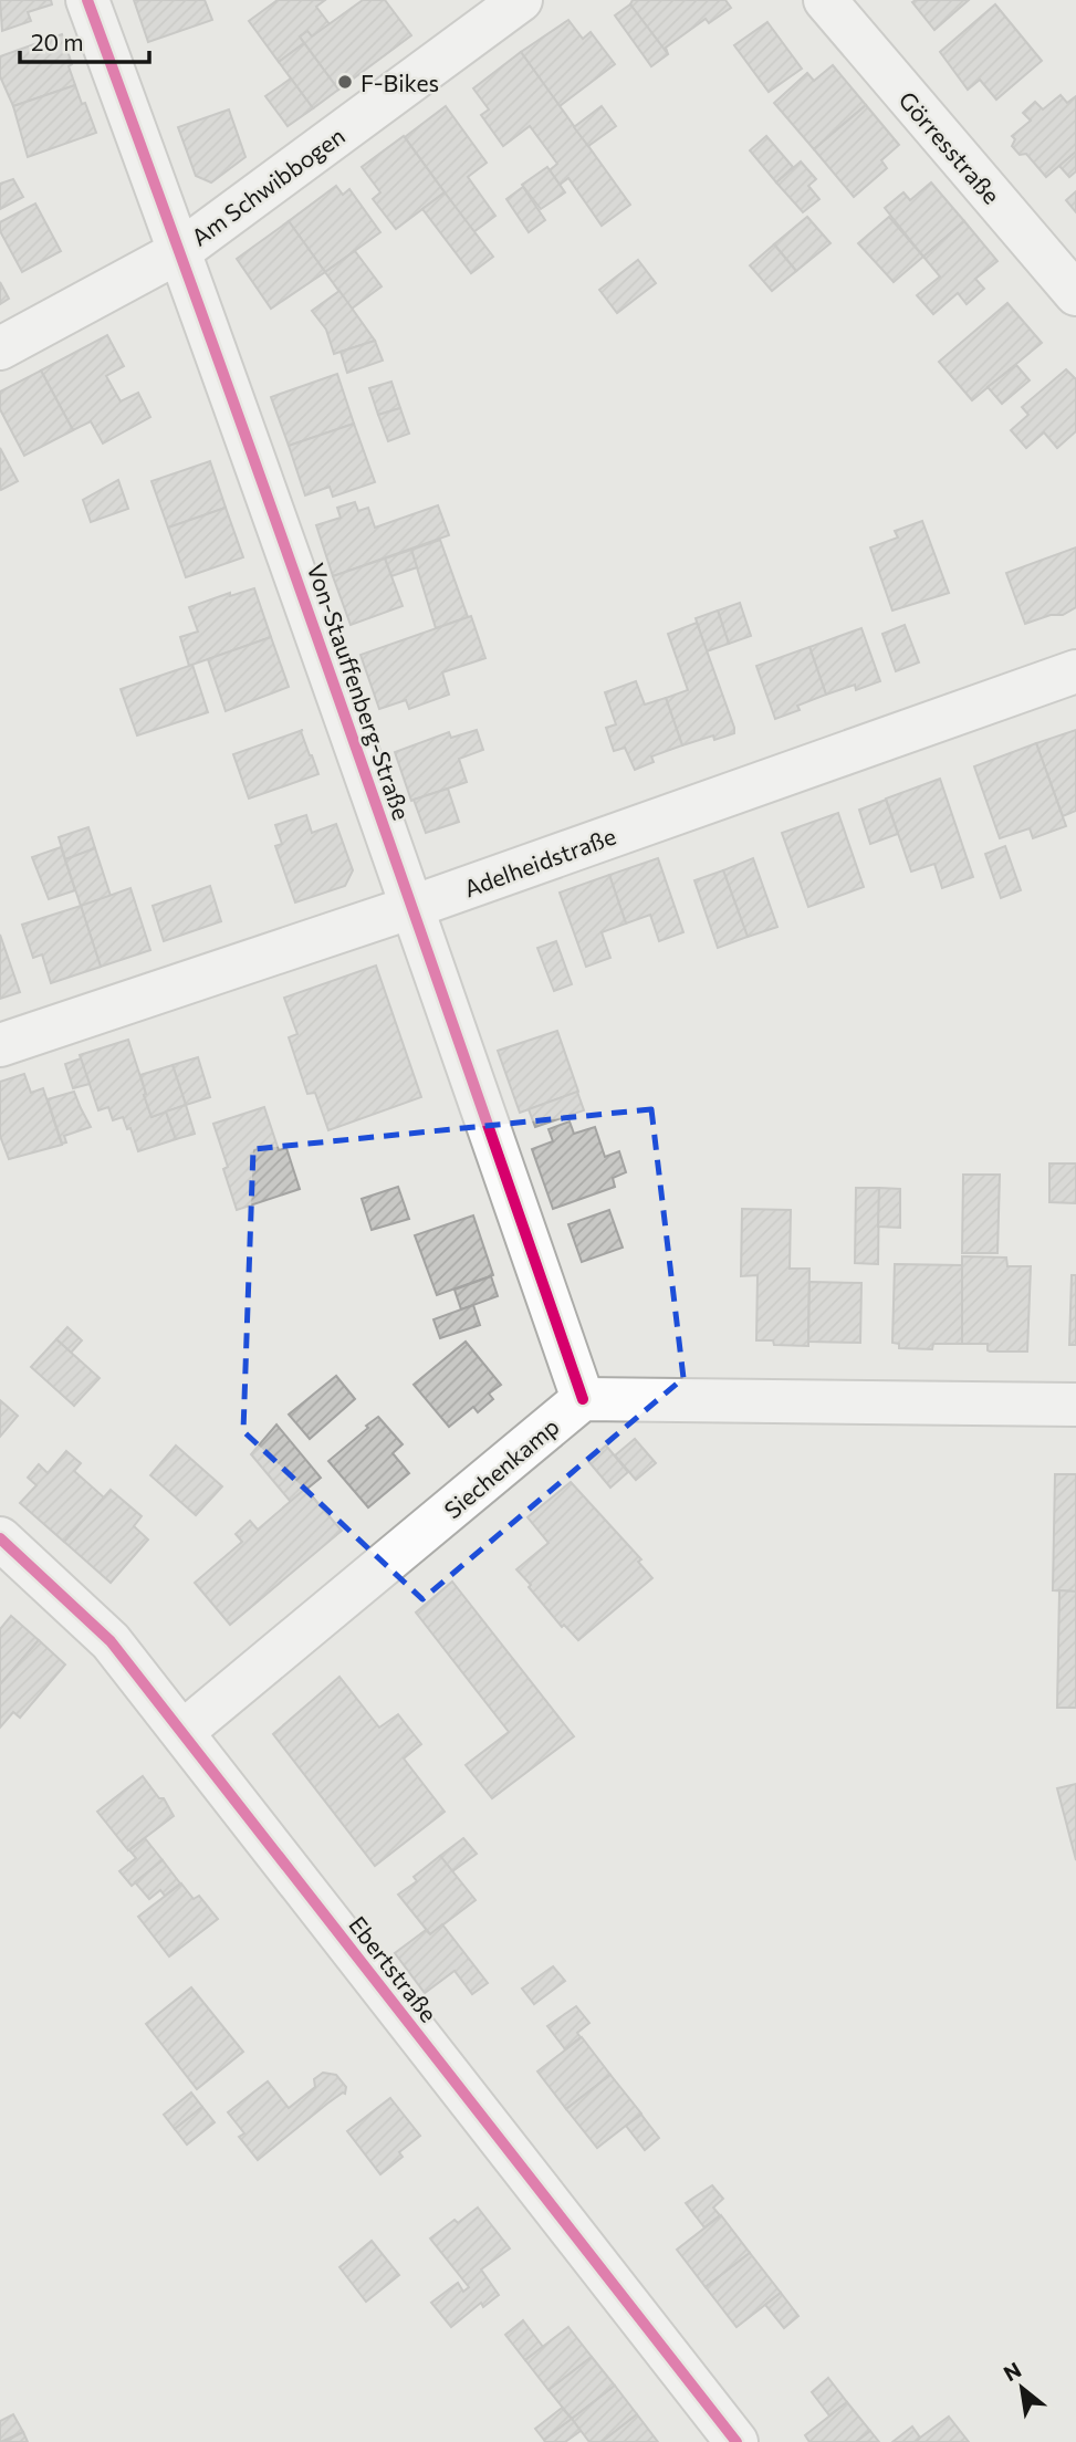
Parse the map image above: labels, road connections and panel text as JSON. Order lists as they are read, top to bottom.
{
  "streets": {
    "street": [
      "Görresstraße",
      "Am Schwibbogen",
      "Von-Stauffenberg-Straße",
      "Adelheidstraße",
      "Siechenkamp",
      "Ebertstraße"
    ]
  },
  "crossings": [
    ["Am Schwibbogen", "Von-Stauffenberg-Straße"],
    ["Von-Stauffenberg-Straße", "Adelheidstraße"],
    ["Von-Stauffenberg-Straße", "Siechenkamp"],
    ["Siechenkamp", "Ebertstraße"]
  ],
  "places": ["F-Bikes"],
  "scale_bar": "20 m",
  "north": "top left"
}
